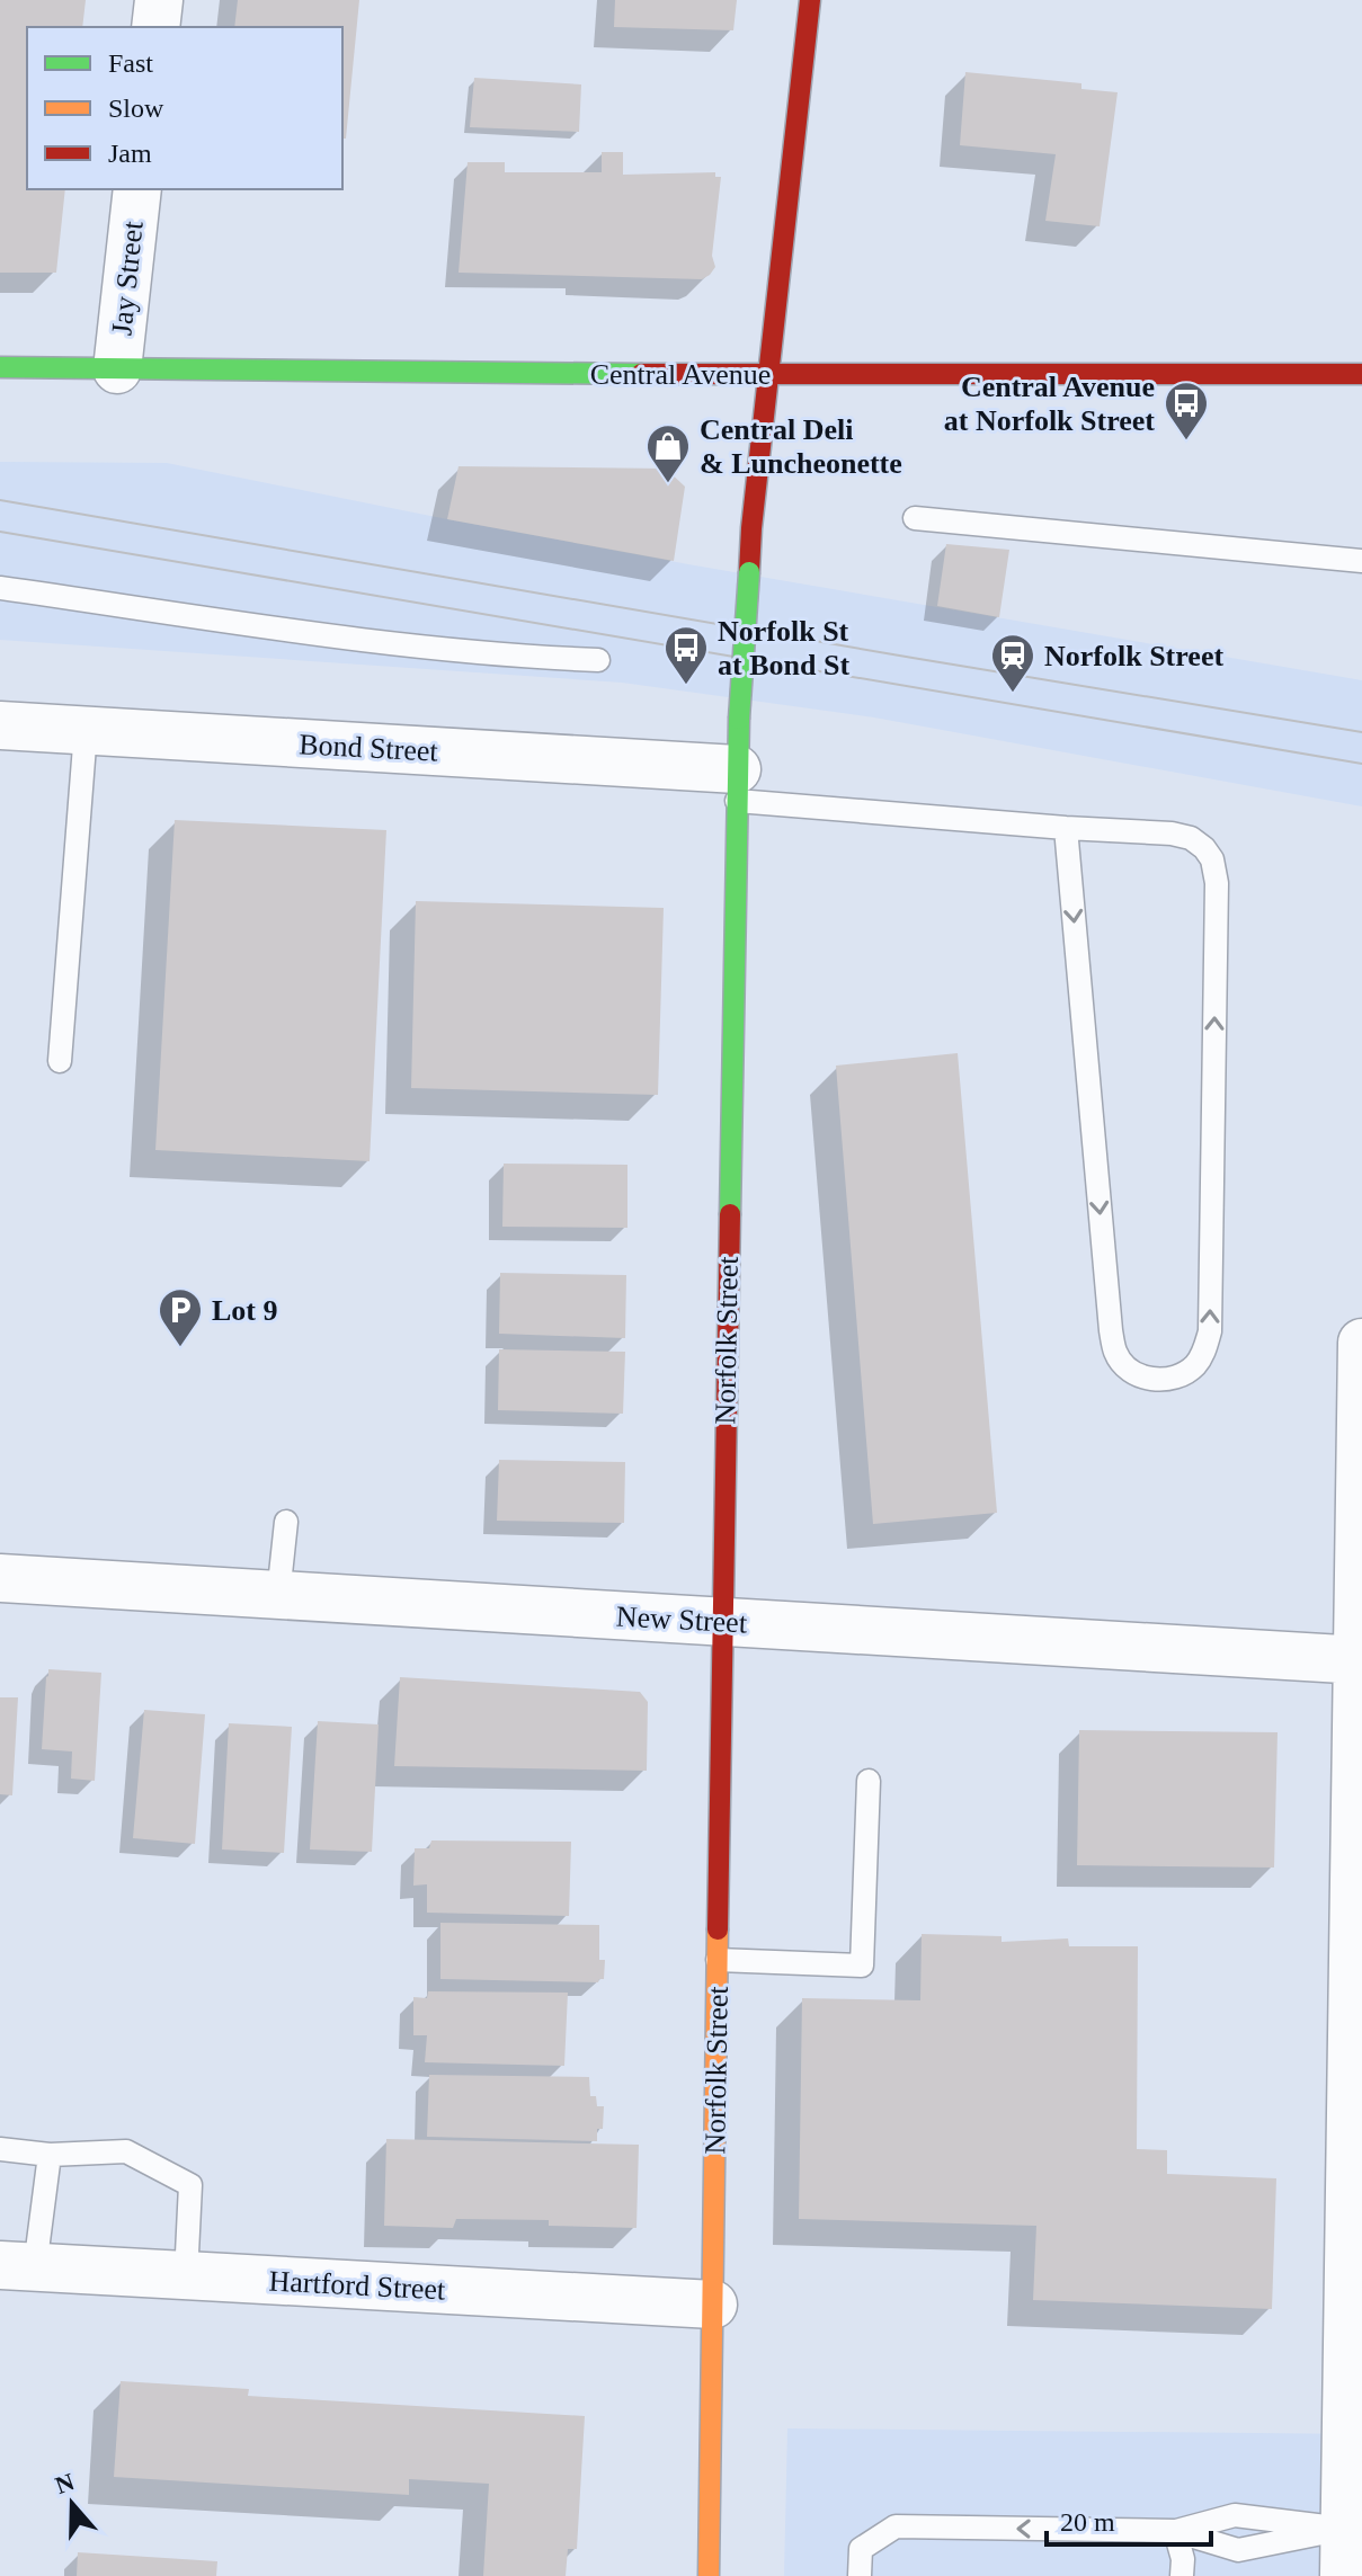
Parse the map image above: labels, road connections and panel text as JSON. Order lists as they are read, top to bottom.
{
  "streets": {
    "main road": ["Central Avenue", "Norfolk Street"],
    "street": [
      "Jay Street",
      "Bond Street",
      "New Street",
      "Hartford Street"
    ]
  },
  "crossings": [
    ["Jay Street", "Central Avenue"],
    ["Central Avenue", "Norfolk Street"],
    ["Bond Street", "Norfolk Street"],
    ["Norfolk Street", "New Street"],
    ["Norfolk Street", "Hartford Street"]
  ],
  "places": {
    "bus stop": ["Central Avenue at Norfolk Street", "Norfolk St at Bond St"],
    "shop": ["Central Deli & Luncheonette"],
    "station": ["Norfolk Street"],
    "parking": ["Lot 9"]
  },
  "legend": ["Fast", "Slow", "Jam"],
  "scale_bar": "20 m",
  "north": "top"
}
